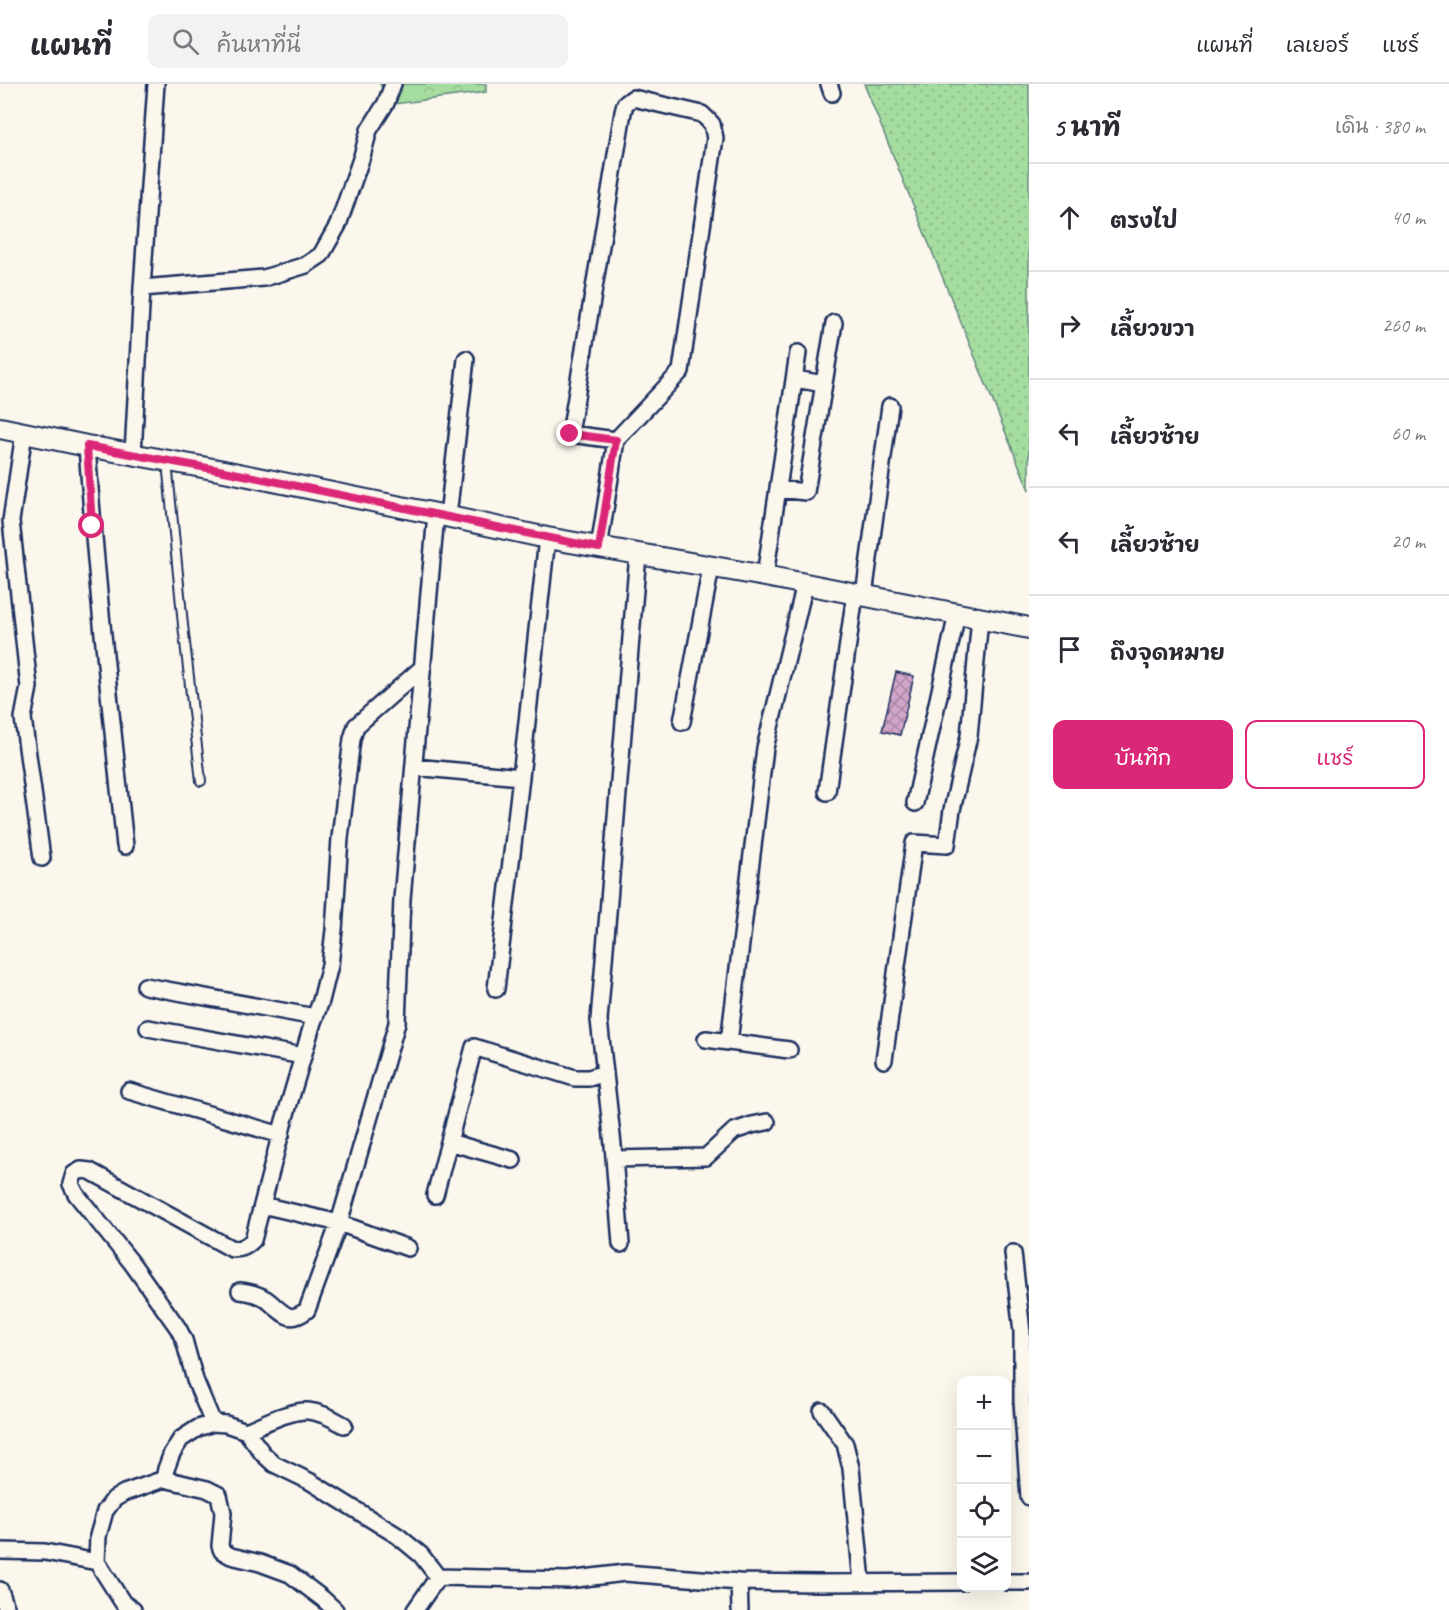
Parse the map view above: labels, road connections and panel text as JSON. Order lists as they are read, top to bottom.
{
  "page": {
    "header": "แผนที่",
    "search": "ค้นหาที่นี่",
    "nav": ["แผนที่", "เลเยอร์", "แชร์"],
    "heading": ["5 นาที", "เดิน · 380 m"],
    "list": [
      ["ตรงไป", "40 m"],
      ["เลี้ยวขวา", "260 m"],
      ["เลี้ยวซ้าย", "60 m"],
      ["เลี้ยวซ้าย", "20 m"],
      "ถึงจุดหมาย"
    ],
    "buttons": ["บันทึก", "แชร์"],
    "map_buttons": ["+", "−"]
  }
}
